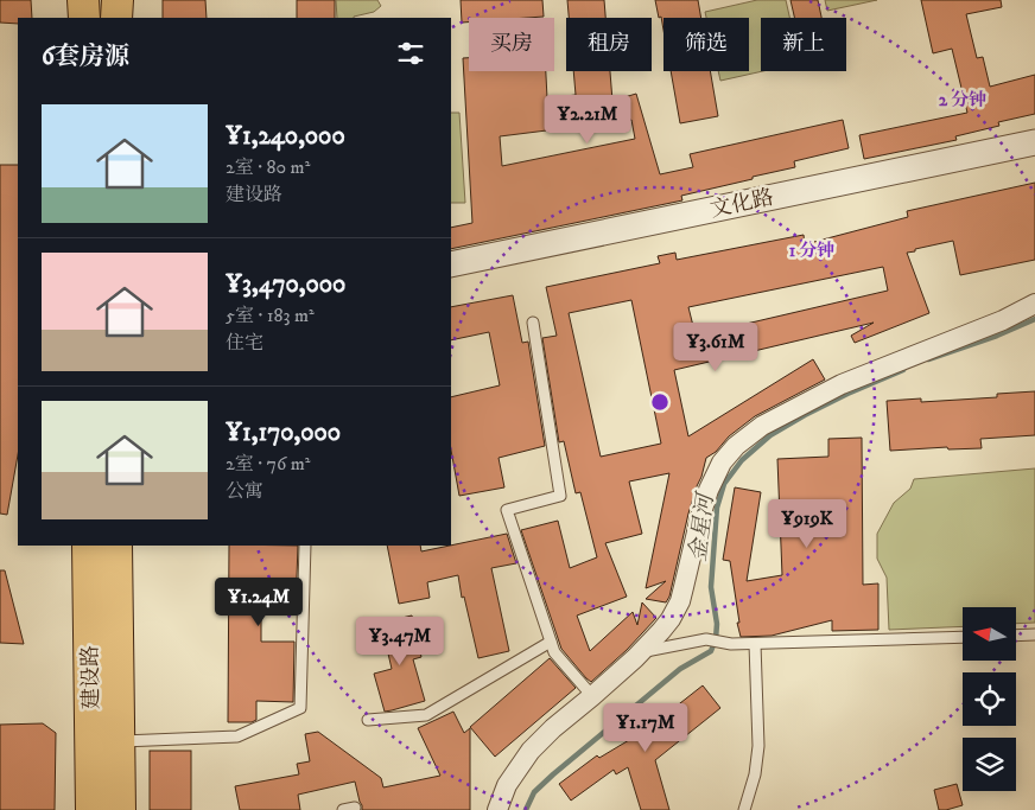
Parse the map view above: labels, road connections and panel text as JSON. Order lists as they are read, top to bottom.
{
  "streets": {
    "main road": ["建设路"],
    "street": ["文化路"]
  },
  "water": ["金星河"],
  "north": "left",
  "page": {
    "chip": [
      "买房",
      "租房",
      "筛选",
      "新上"
    ],
    "heading": "6套房源",
    "list": [
      {
        "name": "¥1,240,000",
        "note": "2室 · 80 m² · 建设路"
      },
      {
        "name": "¥3,470,000",
        "note": "5室 · 183 m² · 住宅"
      },
      {
        "name": "¥1,170,000",
        "note": "2室 · 76 m² · 公寓"
      }
    ],
    "price": [
      "¥2.21M",
      "¥3.61M",
      "¥919K",
      "¥1.24M",
      "¥3.47M",
      "¥1.17M"
    ]
  },
  "rings": ["2 分钟", "1 分钟"]
}
